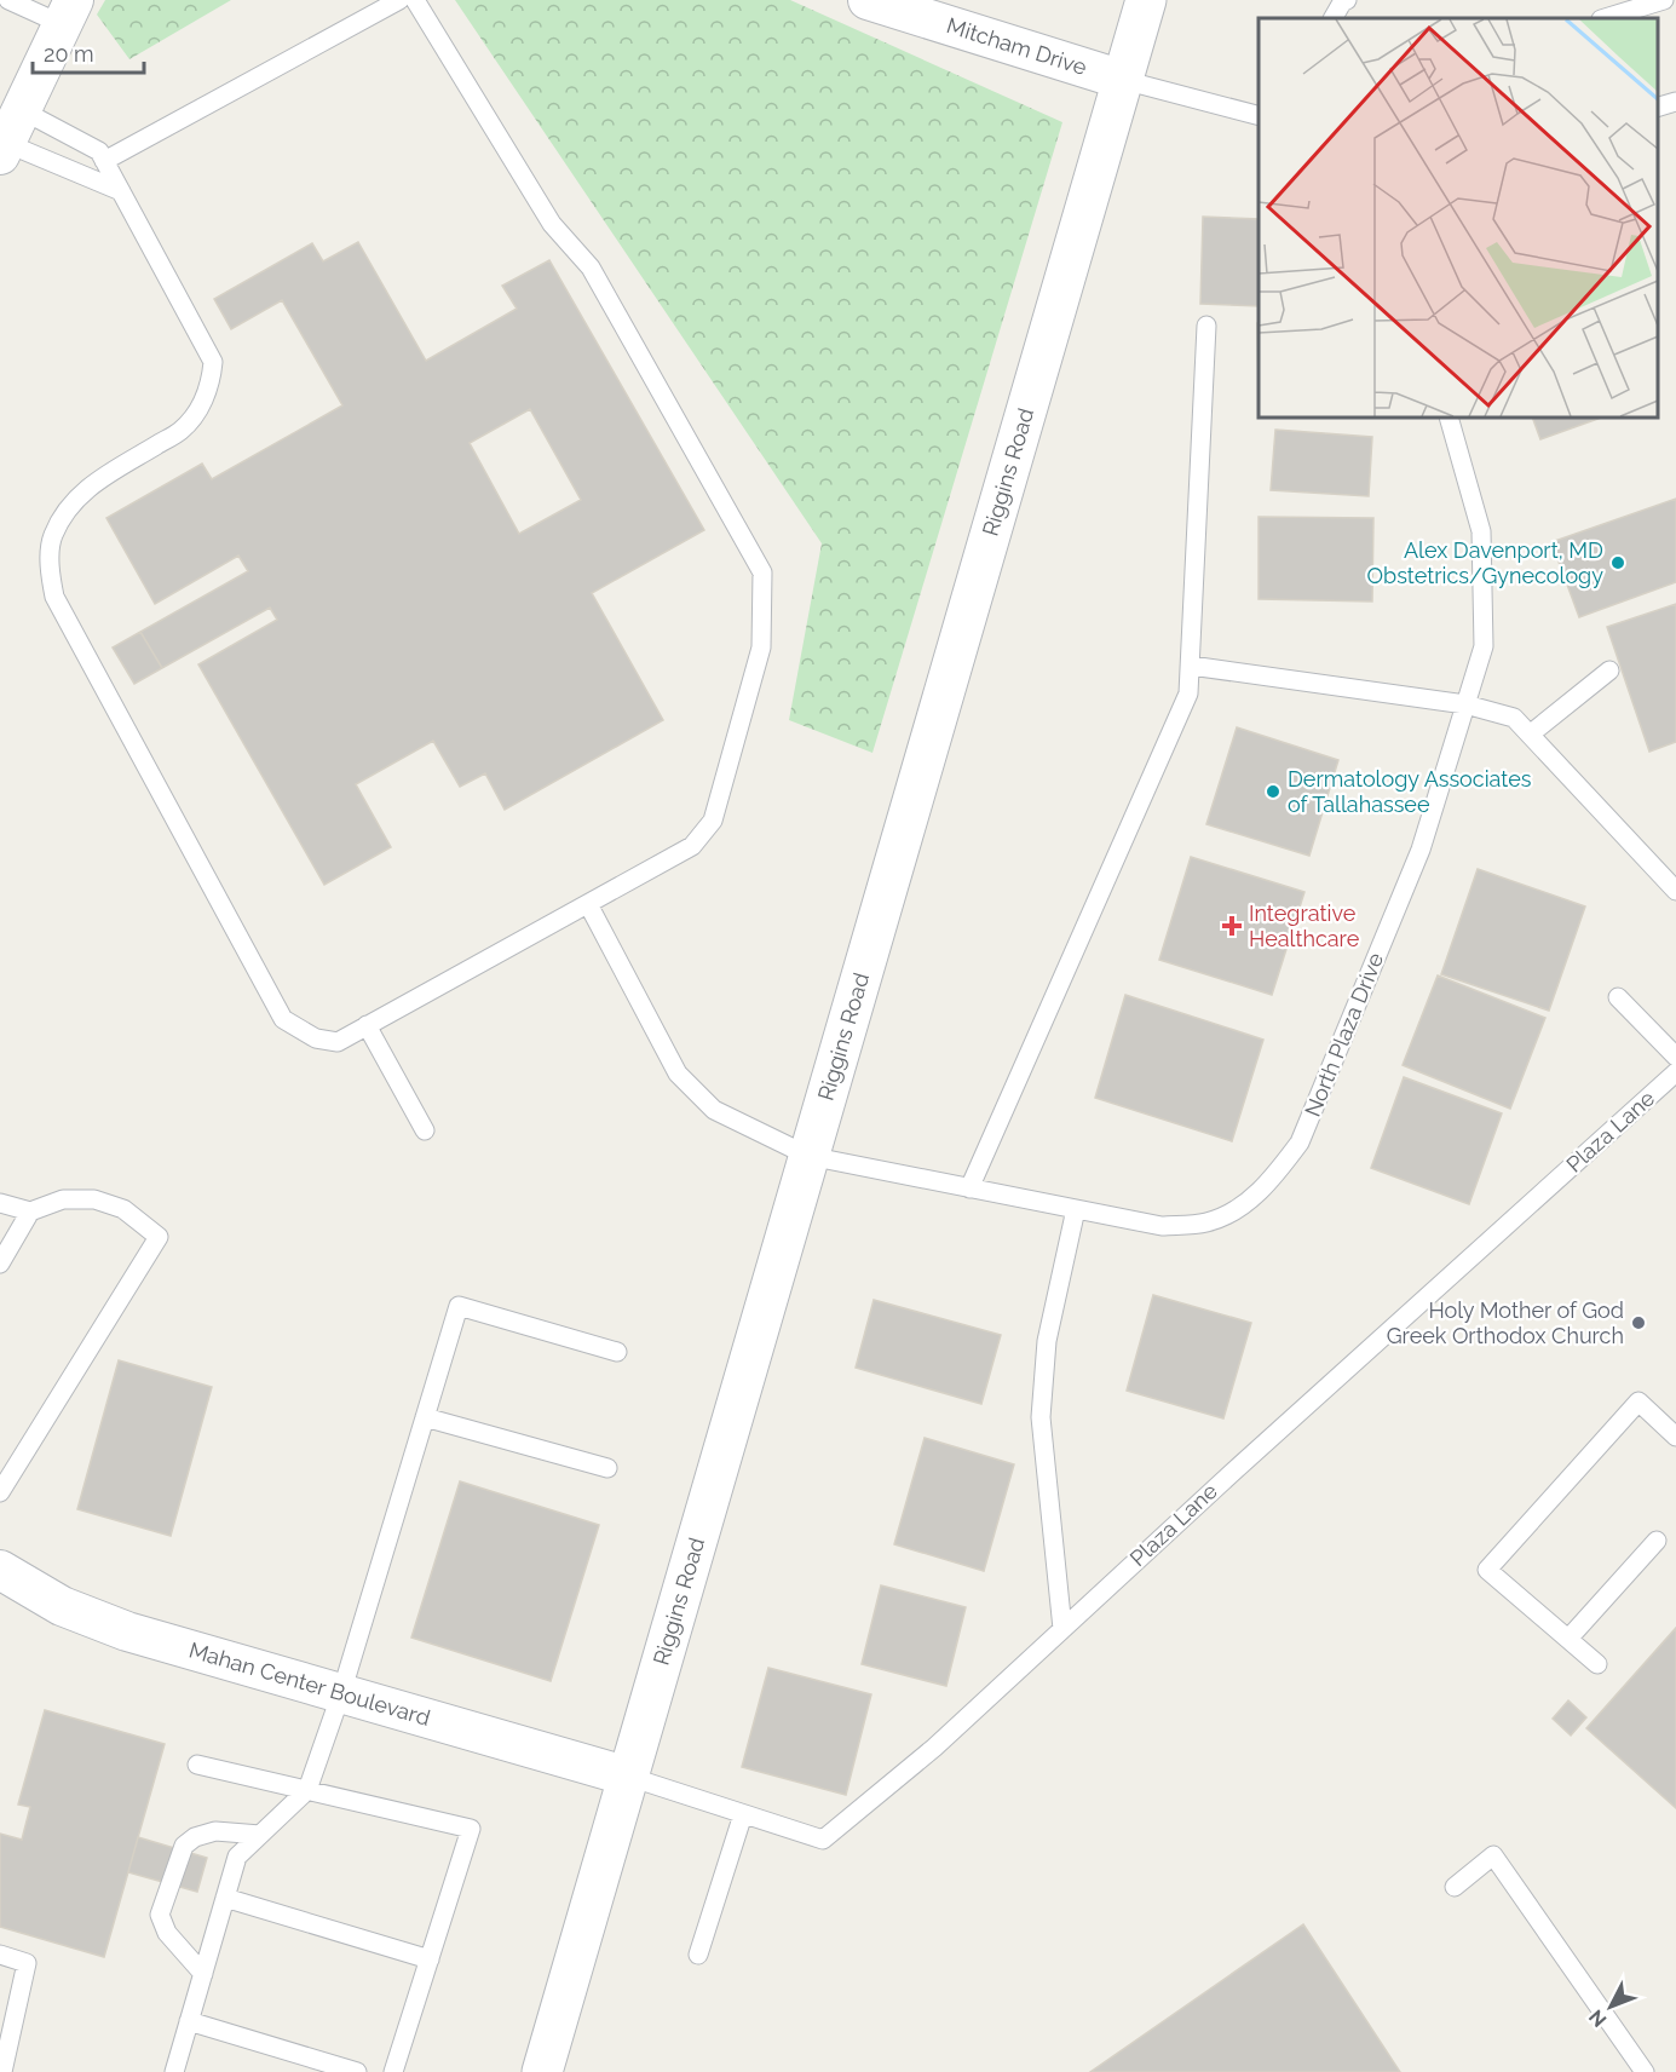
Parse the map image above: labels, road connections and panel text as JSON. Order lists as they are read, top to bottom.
{
  "streets": {
    "street": ["Mitcham Drive", "Riggins Road", "Mahan Center Boulevard"],
    "lane": ["North Plaza Drive", "Plaza Lane"]
  },
  "crossings": [
    ["Mitcham Drive", "Riggins Road"],
    ["Riggins Road", "North Plaza Drive"],
    ["Riggins Road", "Plaza Lane"],
    ["Riggins Road", "Mahan Center Boulevard"],
    ["Plaza Lane", "Mahan Center Boulevard"]
  ],
  "places": {
    "other": ["Alex Davenport, MD Obstetrics/Gynecology", "Dermatology Associates of Tallahassee", "Holy Mother of God Greek Orthodox Church"],
    "health": ["Integrative Healthcare"]
  },
  "scale_bar": "20 m",
  "north": "bottom left"
}
